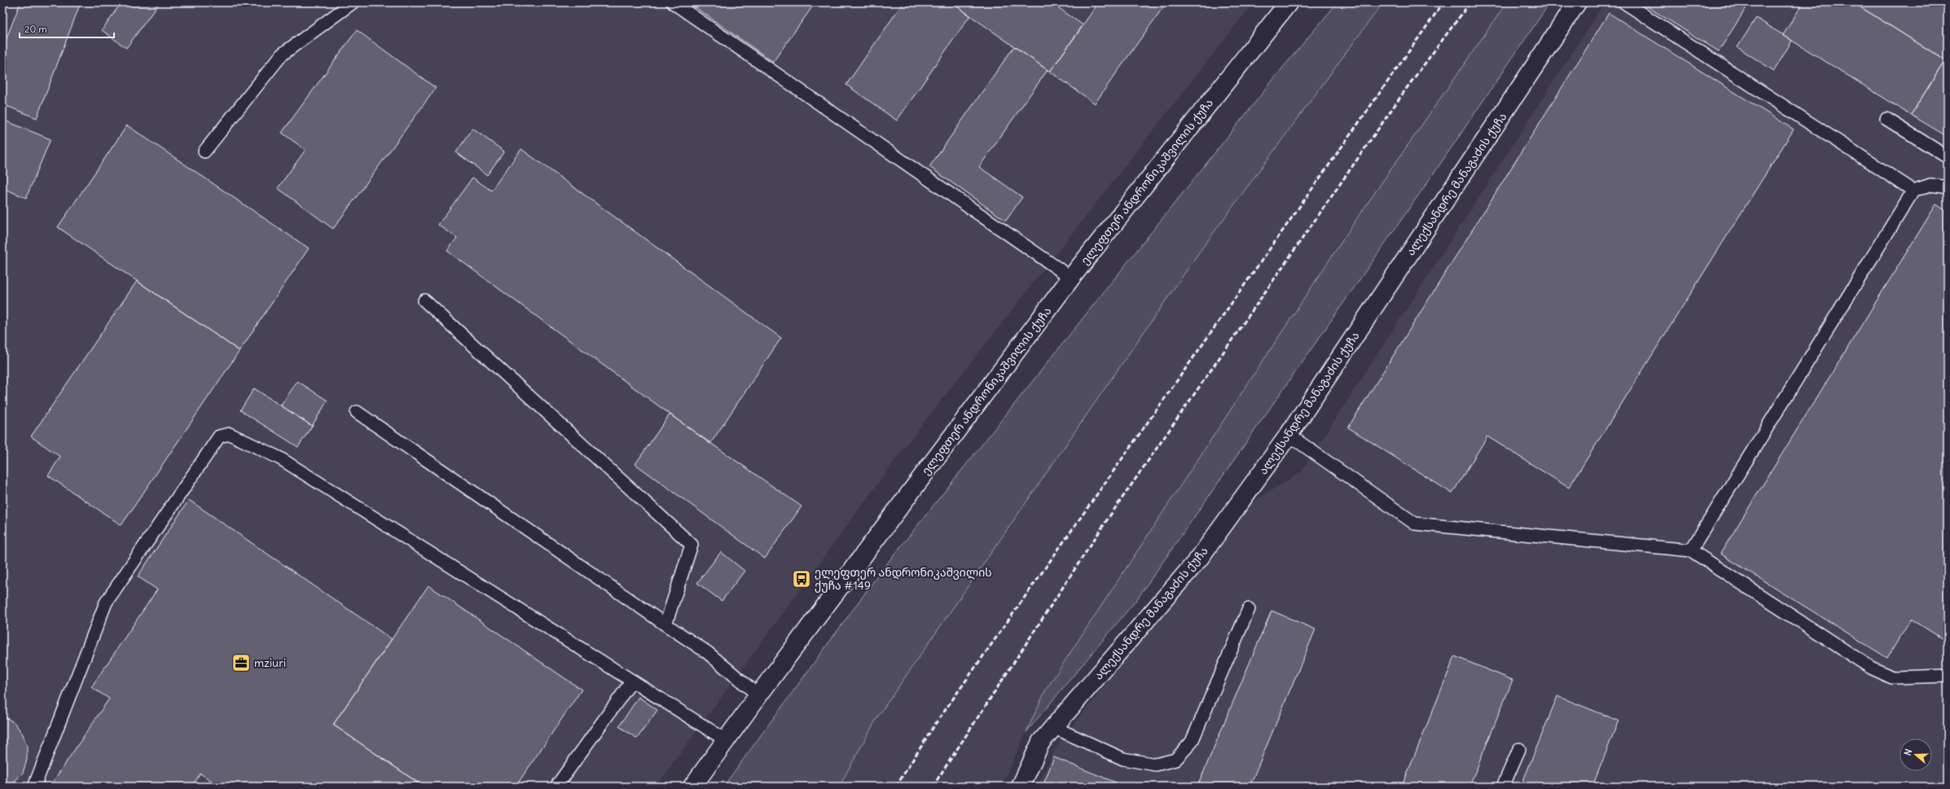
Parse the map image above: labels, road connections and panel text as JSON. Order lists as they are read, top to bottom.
{
  "streets": {
    "main road": ["ელეფთერ ანდრონიკაშვილის ქუჩა", "ალექსანდრე მანაგაძის ქუჩა"]
  },
  "places": {
    "bus stop": ["ელეფთერ ანდრონიკაშვილის ქუჩა #149"],
    "office": ["mziuri"]
  },
  "scale_bar": "20 m",
  "north": "left"
}
